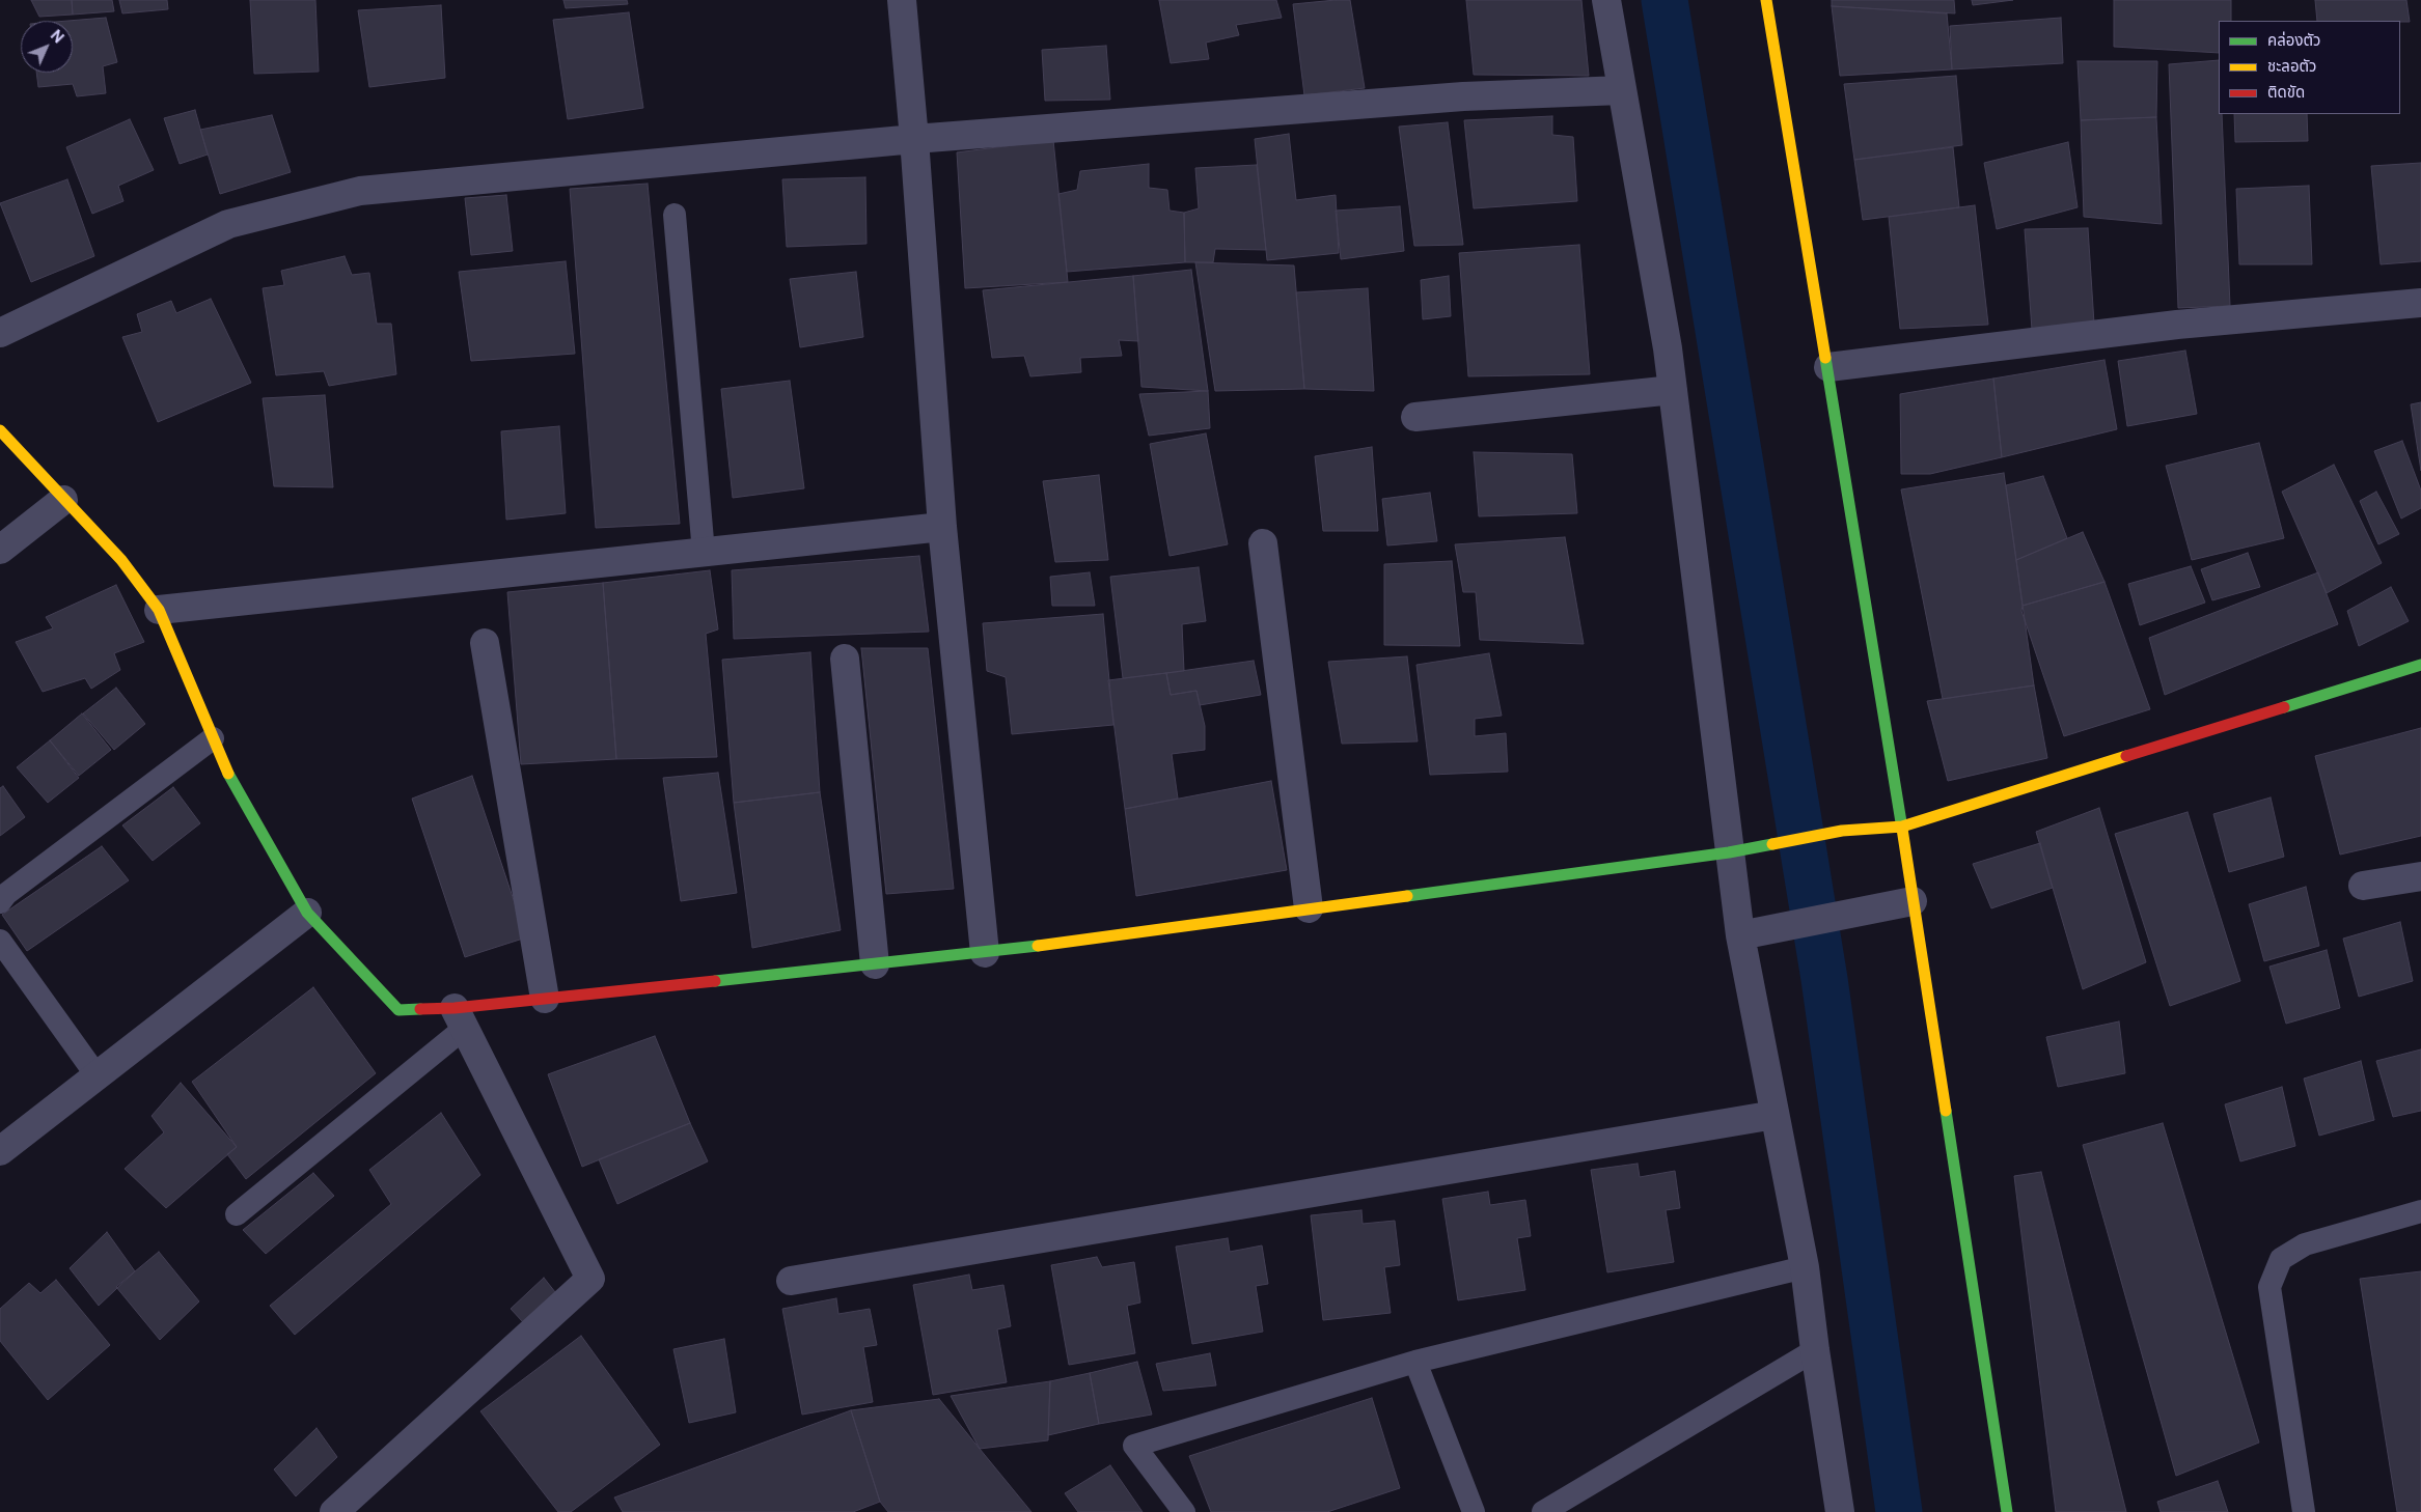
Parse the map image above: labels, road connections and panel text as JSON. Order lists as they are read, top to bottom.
{
  "legend": ["คล่องตัว", "ชะลอตัว", "ติดขัด"],
  "north": "top right"
}
